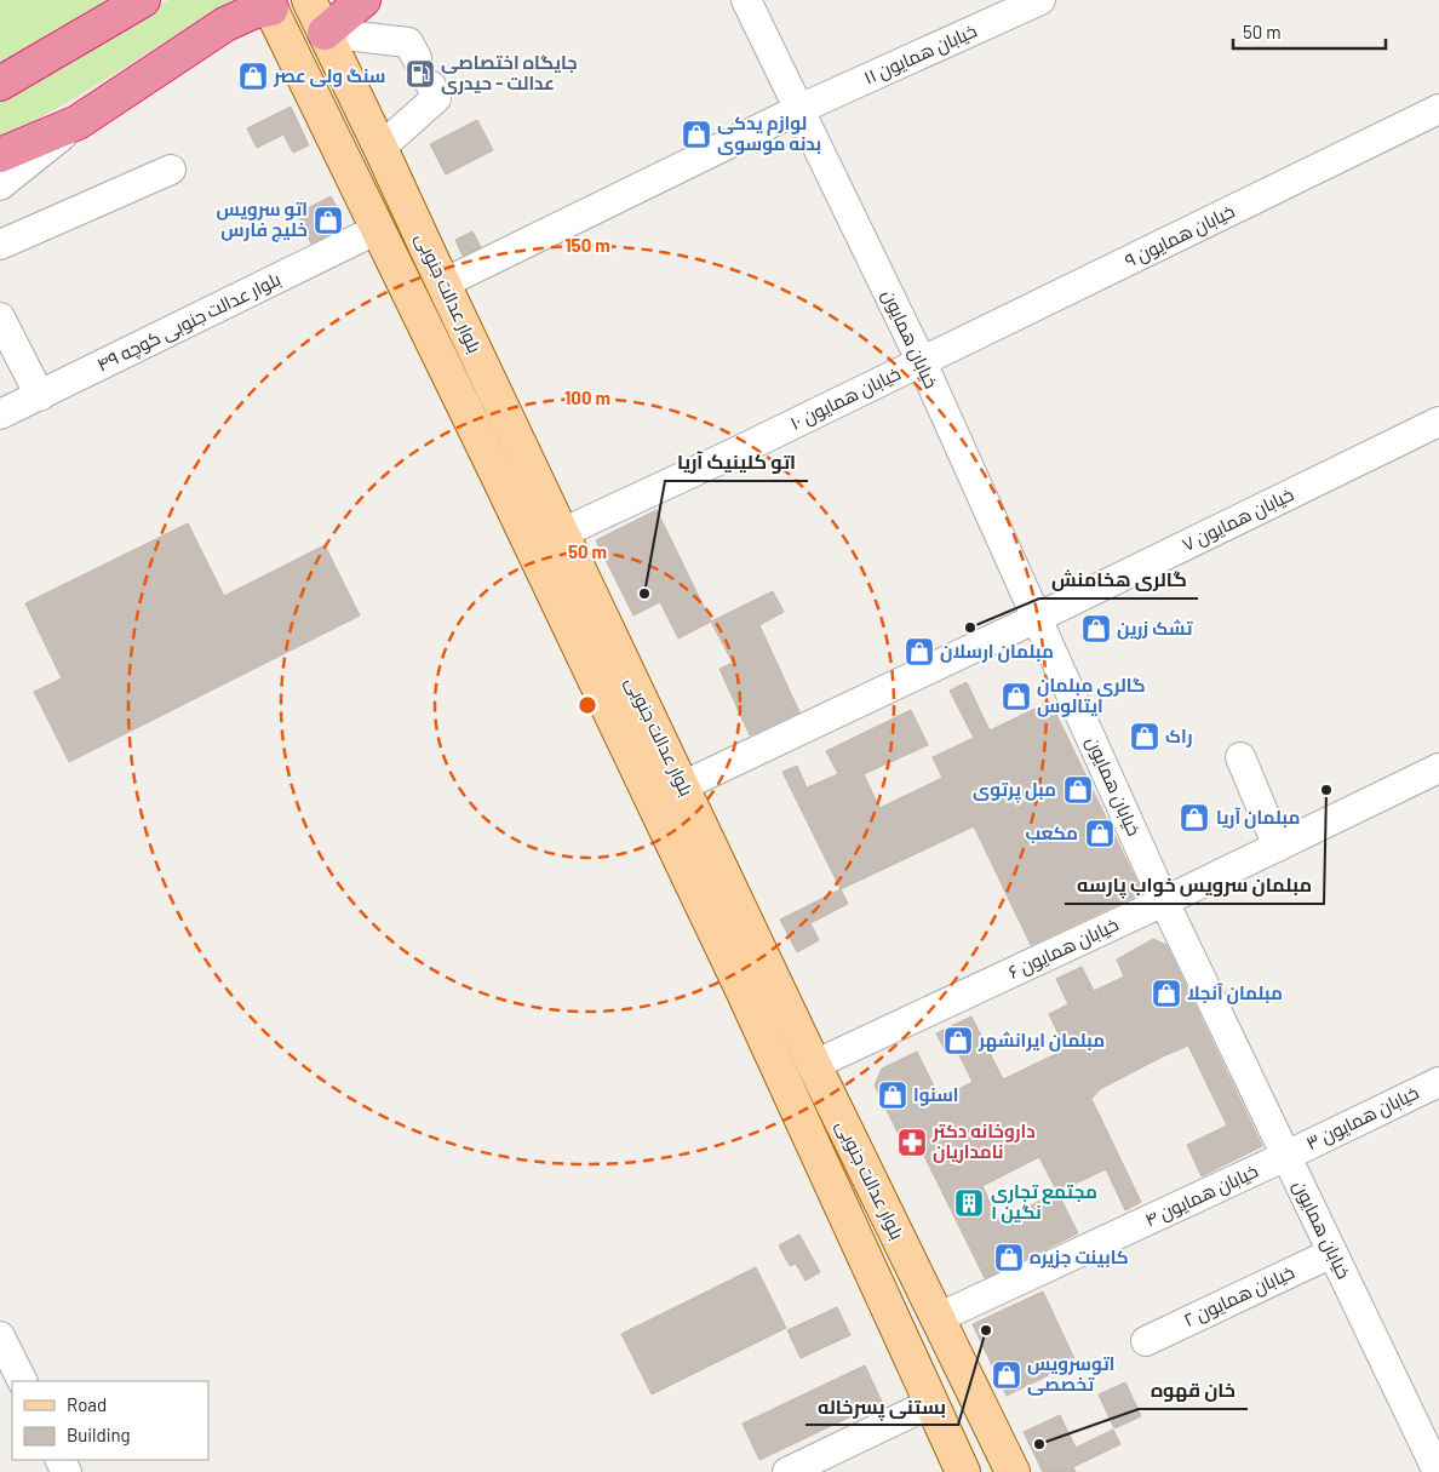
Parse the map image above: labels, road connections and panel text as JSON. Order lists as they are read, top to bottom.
{
  "streets": {
    "main road": ["بلوار عدالت جنوبی"],
    "street": [
      "خیابان همایون ۱۱",
      "خیابان همایون ۹",
      "بلوار عدالت جنوبی کوچه ۴۹",
      "خیابان همایون",
      "خیابان همایون ۱۰",
      "خیابان همایون ۷",
      "خیابان همایون ۶",
      "خیابان همایون ۳",
      "خیابان همایون ۴",
      "خیابان همایون ۲"
    ]
  },
  "crossings": [
    ["خیابان همایون ۱۱", "بلوار عدالت جنوبی"],
    ["خیابان همایون ۱۱", "خیابان همایون"],
    ["خیابان همایون ۹", "خیابان همایون"],
    ["خیابان همایون ۹", "خیابان همایون ۱۰"],
    ["بلوار عدالت جنوبی", "بلوار عدالت جنوبی کوچه ۴۹"],
    ["بلوار عدالت جنوبی", "خیابان همایون ۱۰"],
    ["بلوار عدالت جنوبی", "خیابان همایون ۷"],
    ["بلوار عدالت جنوبی", "خیابان همایون ۶"],
    ["بلوار عدالت جنوبی", "خیابان همایون ۴"],
    ["خیابان همایون", "خیابان همایون ۱۰"],
    ["خیابان همایون", "خیابان همایون ۷"],
    ["خیابان همایون", "خیابان همایون ۶"],
    ["خیابان همایون", "خیابان همایون ۳"],
    ["خیابان همایون", "خیابان همایون ۴"],
    ["خیابان همایون", "خیابان همایون ۲"],
    ["خیابان همایون ۳", "خیابان همایون ۴"]
  ],
  "places": {
    "fuel station": ["جایگاه اختصاصی عدالت - حیدری"],
    "shop": [
      "سنگ ولی عصر",
      "لوازم یدکی بدنه موسوی",
      "اتو سرویس خلیج فارس",
      "تشک زرین",
      "مبلمان ارسلان",
      "گالری مبلمان ایتالوس",
      "راک",
      "مبل پرتوی",
      "مبلمان آریا",
      "مکعب",
      "مبلمان آنجلا",
      "مبلمان ایرانشهر",
      "اسنوا",
      "کابینت جزیره",
      "اتوسرویس تخصصی"
    ],
    "other": [
      "اتو کلینیک آریا",
      "گالری هخامنش",
      "مبلمان سرویس خواب پارسه",
      "بستنی پسرخاله",
      "خان قهوه"
    ],
    "pharmacy": ["داروخانه دکتر نامداریان"],
    "building": ["مجتمع تجاری نگین ۱"]
  },
  "legend": ["Road", "Building"],
  "scale_bar": "50 m",
  "rings": ["150 m", "100 m", "50 m"]
}
